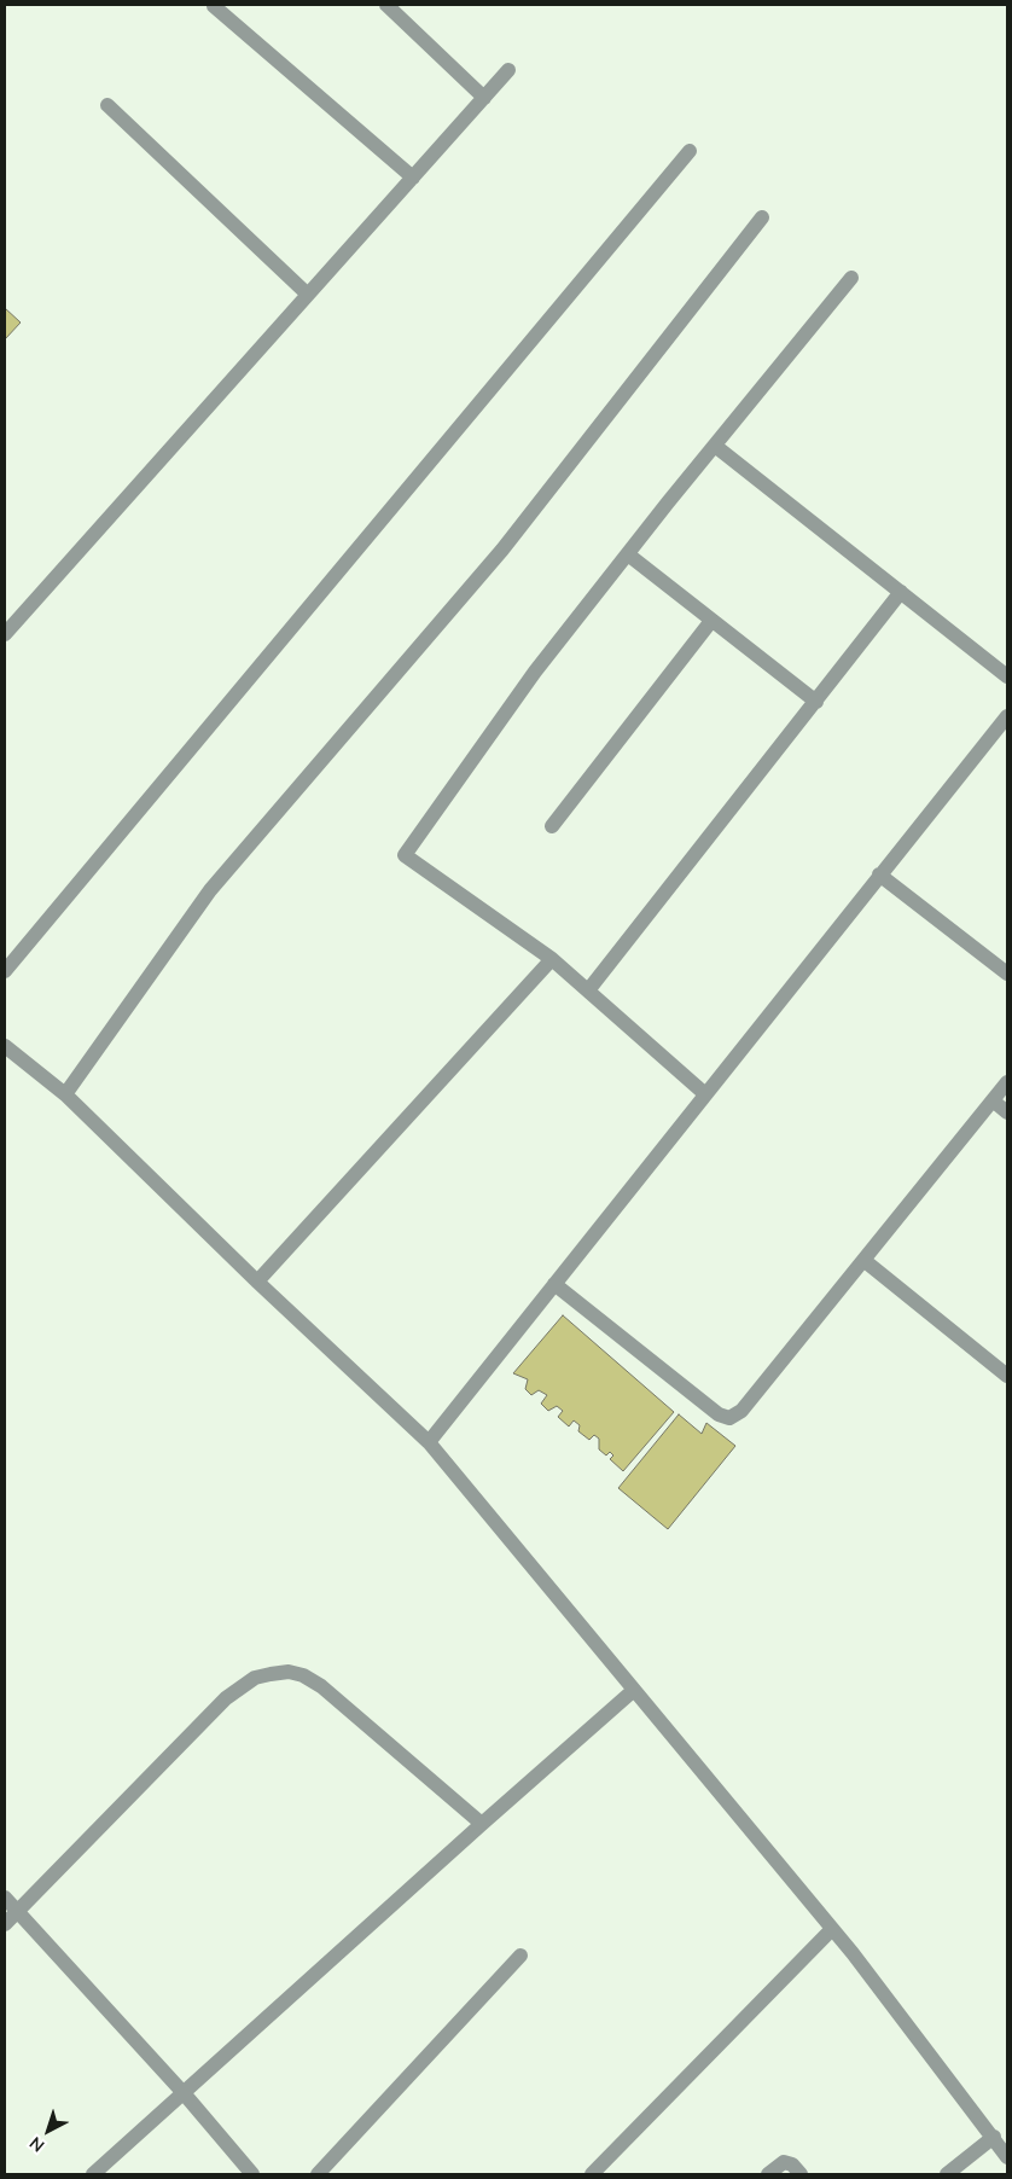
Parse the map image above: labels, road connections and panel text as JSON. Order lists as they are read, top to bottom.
{
  "north": "bottom left"
}
